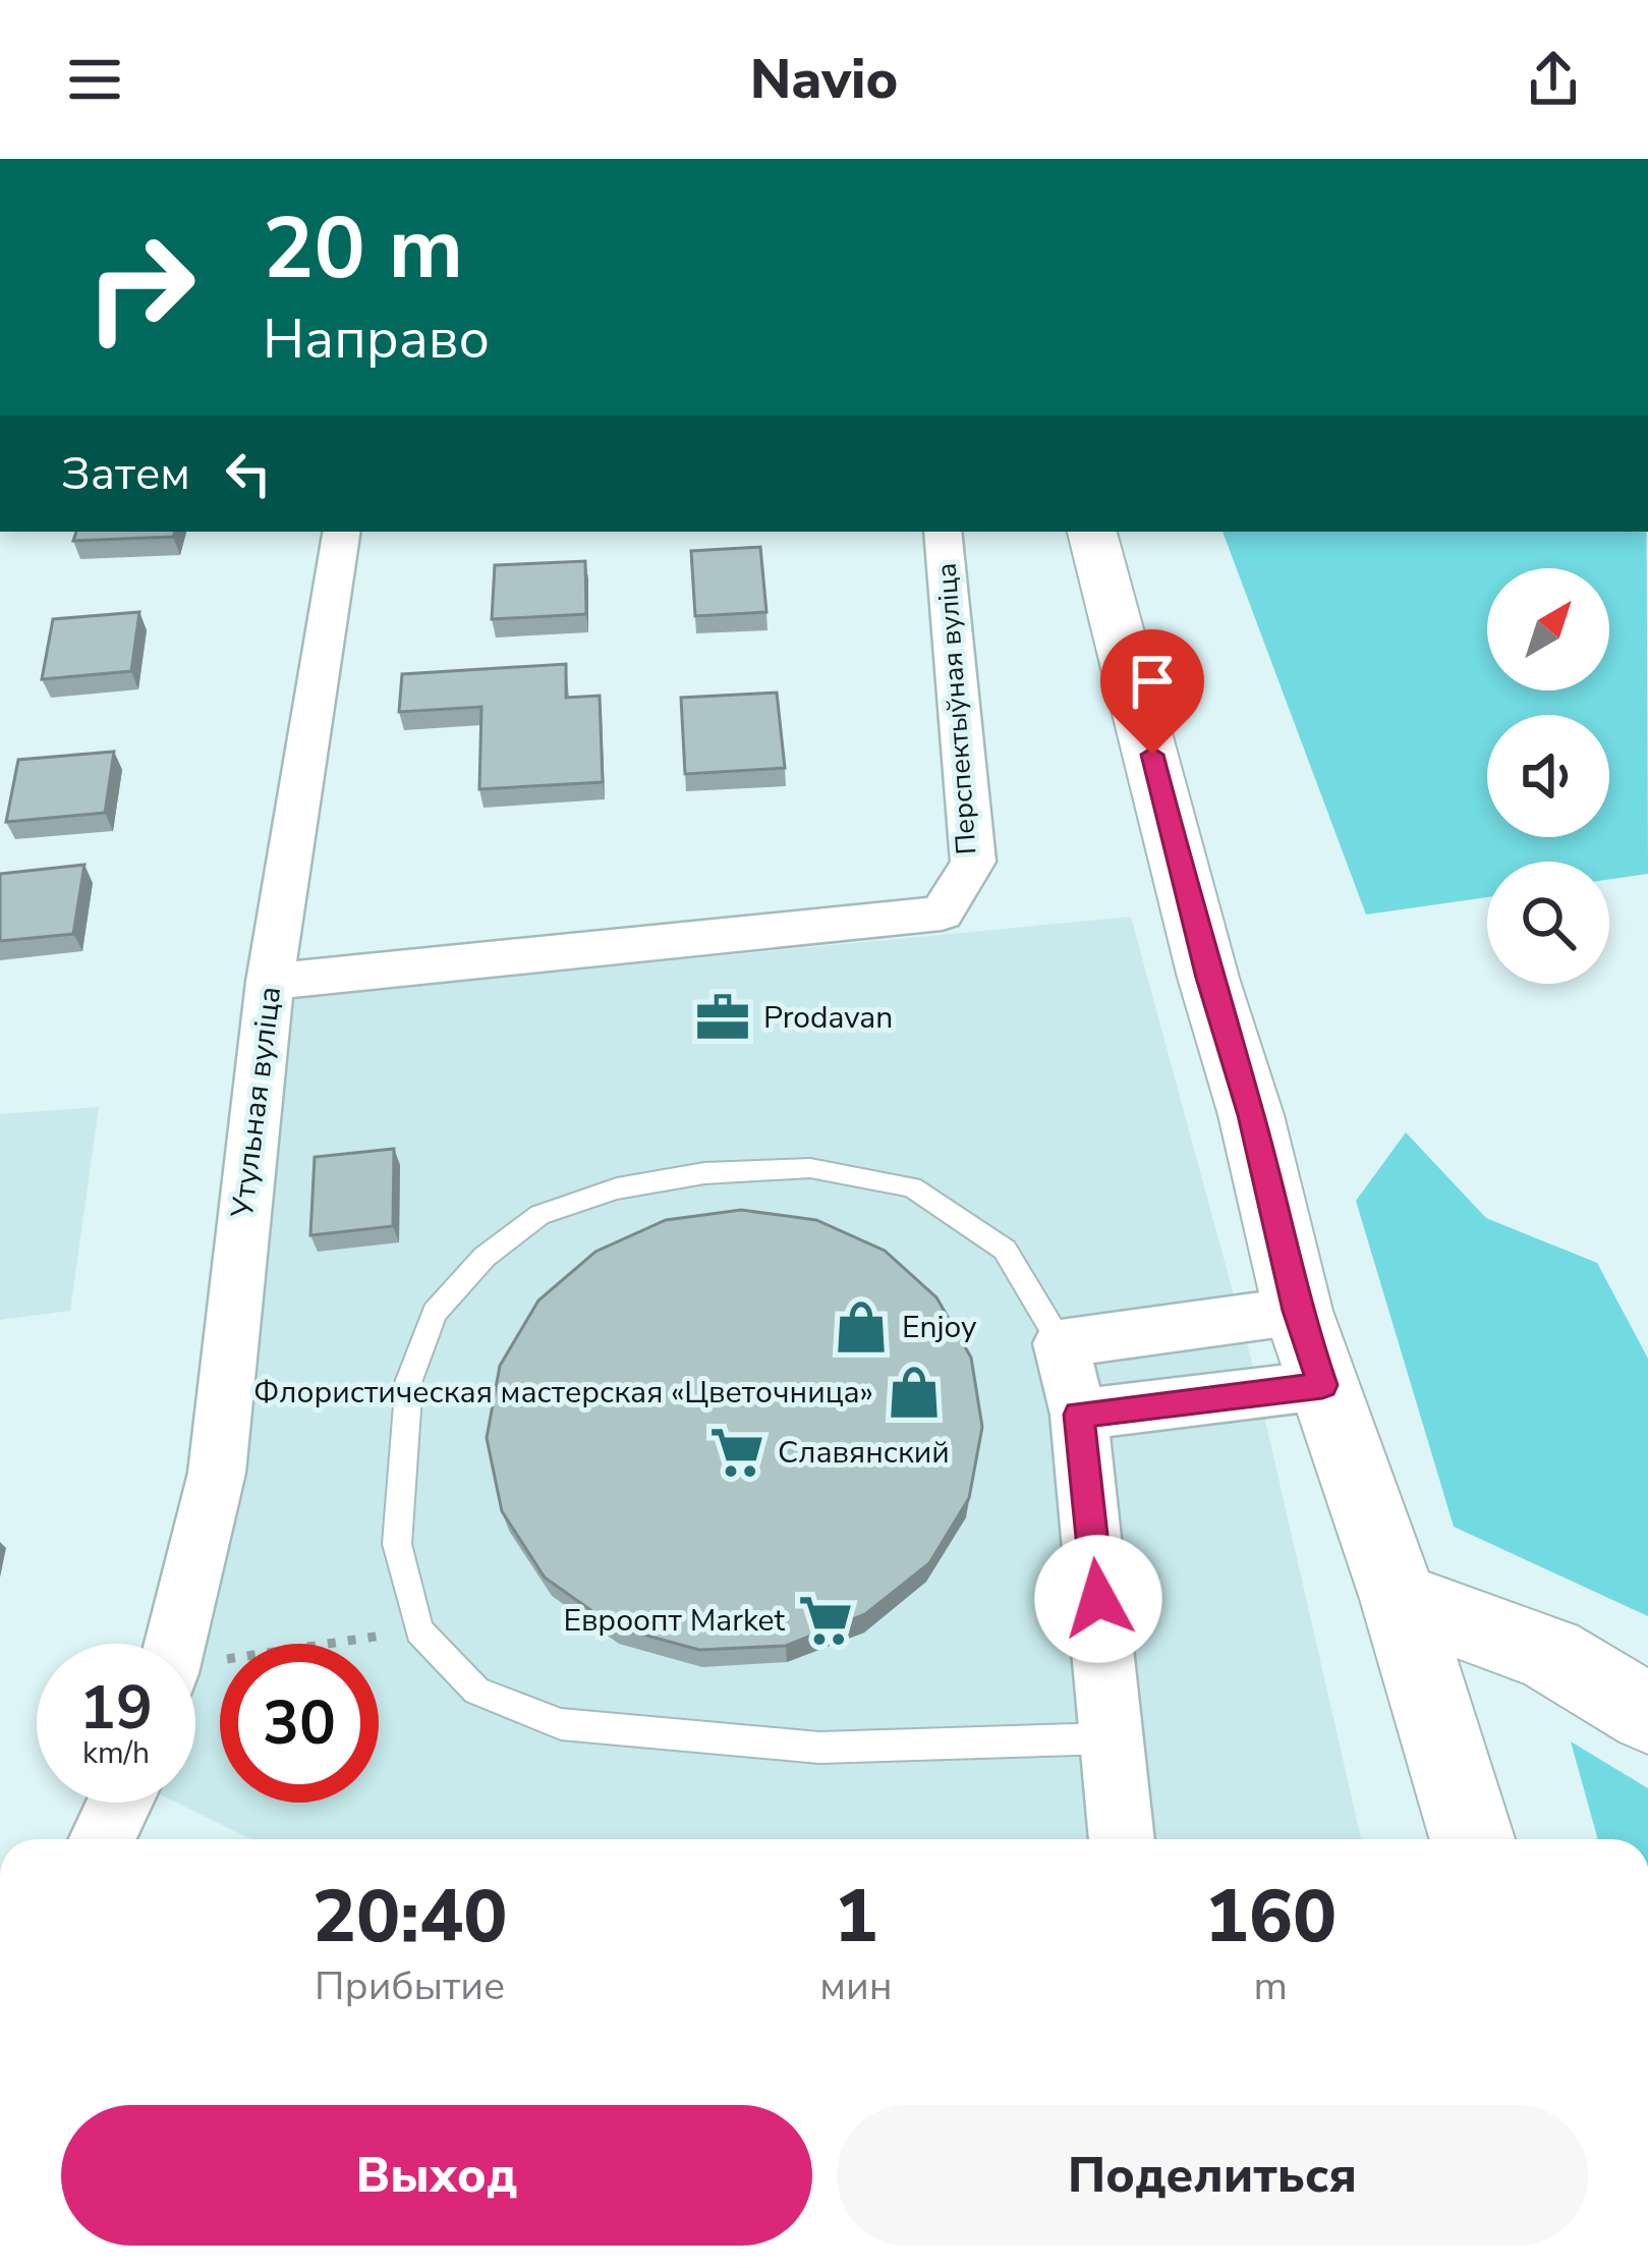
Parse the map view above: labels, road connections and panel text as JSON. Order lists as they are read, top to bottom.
{
  "streets": {
    "street": ["Перспектыўная вуліца", "Утульная вуліца"]
  },
  "crossings": [
    ["Перспектыўная вуліца", "Утульная вуліца"]
  ],
  "places": {
    "office": ["Prodavan"],
    "shop": ["Enjoy", "Флористическая мастерская «Цветочница»"],
    "supermarket": ["Славянский", "Евроопт Market"]
  },
  "north": "top right",
  "page": {
    "header": "Navio",
    "turn": ["20 m", "Направо"],
    "then": "Затем",
    "speed": "19 km/h",
    "limit": "30",
    "eta": [
      "20:40",
      "Прибытие",
      "1",
      "мин",
      "160",
      "m"
    ],
    "buttons": ["Выход", "Поделиться"]
  }
}
